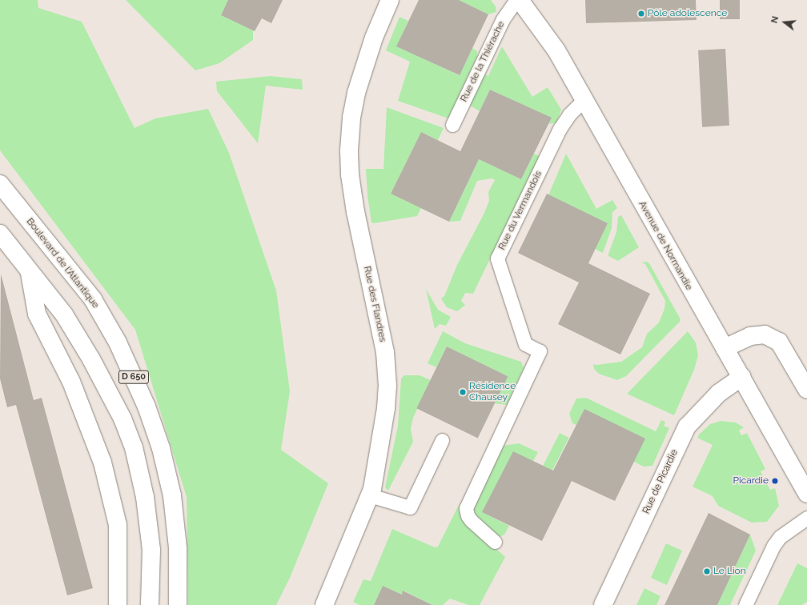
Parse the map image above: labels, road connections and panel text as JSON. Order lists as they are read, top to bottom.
{
  "streets": {
    "main road": [
      "Avenue de Normandie",
      "Boulevard de l'Atlantique",
      "Rue des Flandres",
      "D 650",
      "Rue de Picardie"
    ],
    "lane": ["Rue de la Thiérache", "Rue du Vermandois"]
  },
  "crossings": [
    ["Rue du Vermandois", "Avenue de Normandie"],
    ["Avenue de Normandie", "Rue de Picardie"]
  ],
  "places": [
    "Pôle adolescence",
    "Résidence Chausey",
    "Picardie",
    "Le Lion"
  ],
  "north": "left"
}
